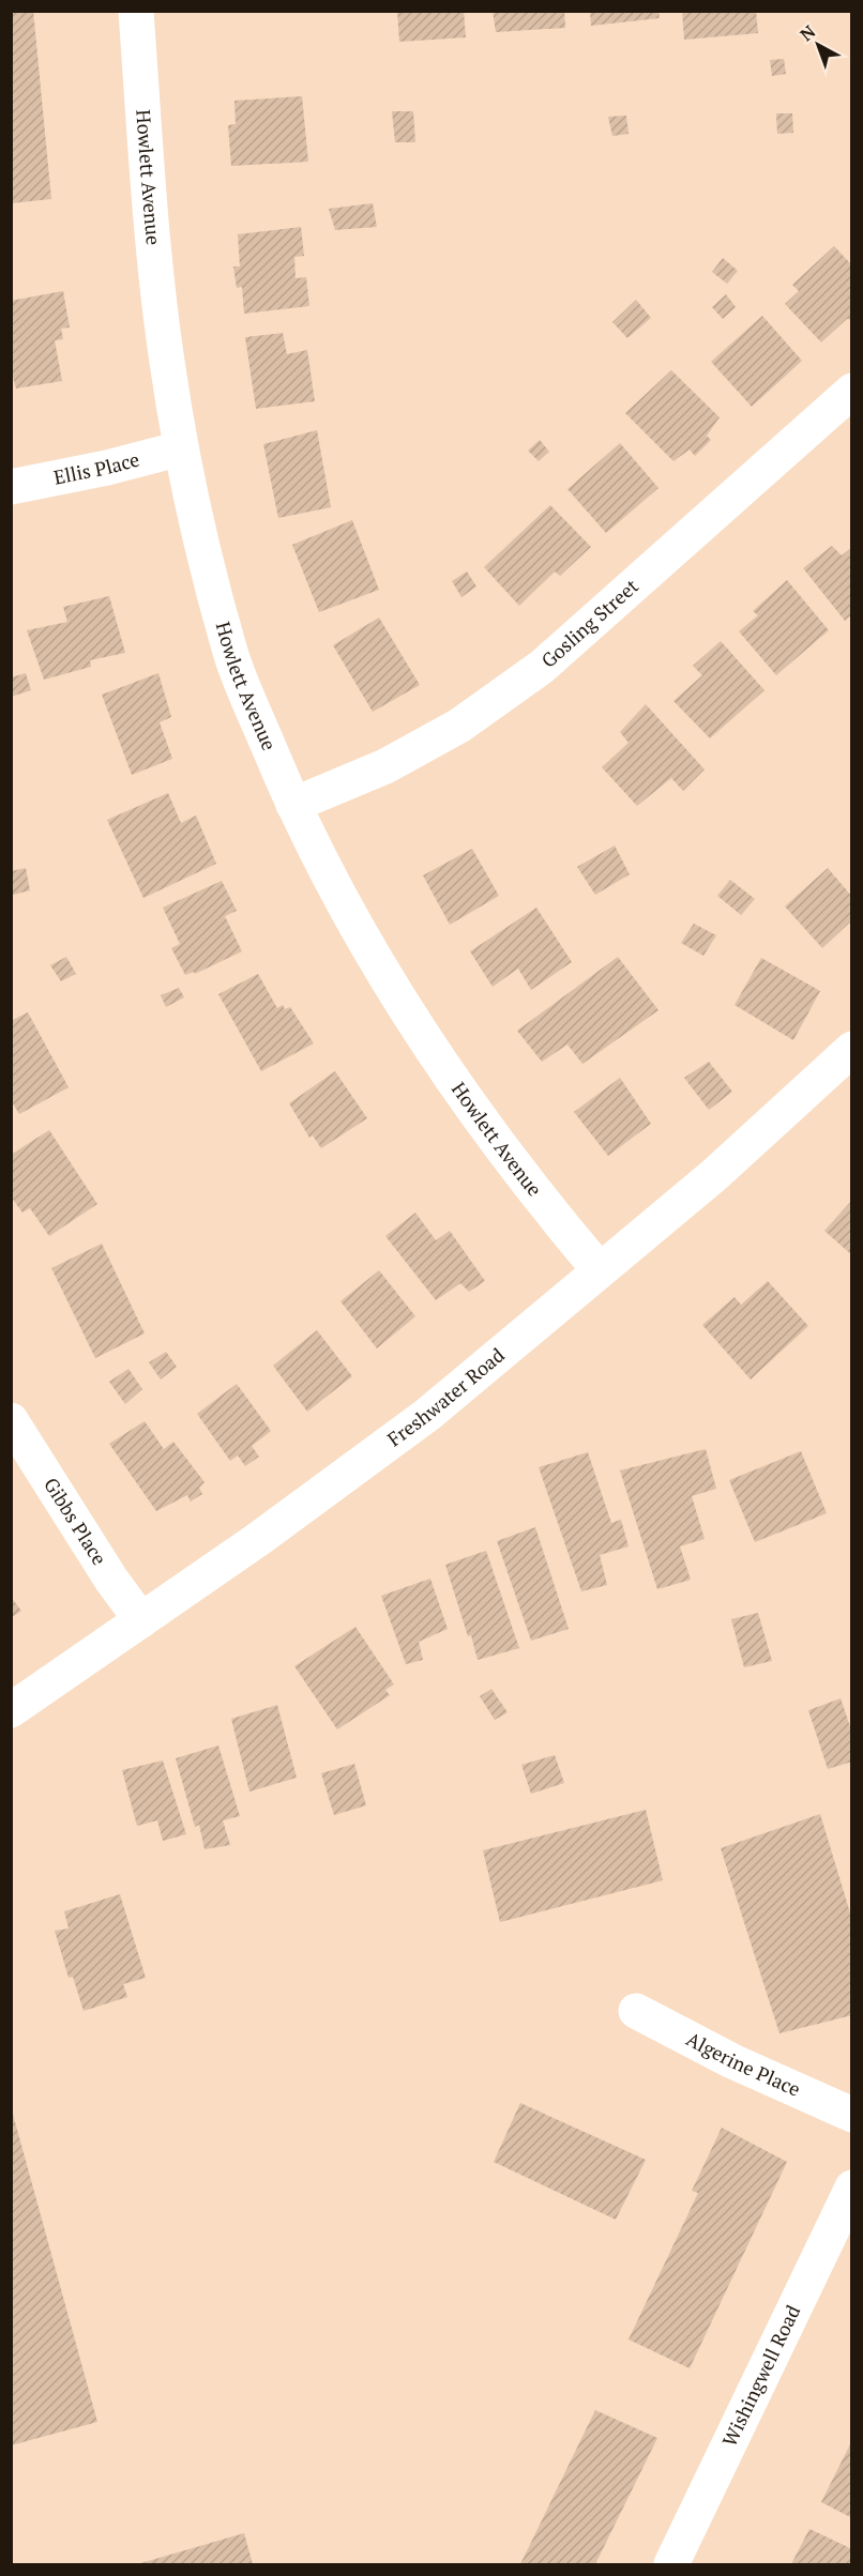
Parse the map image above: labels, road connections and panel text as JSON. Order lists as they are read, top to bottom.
{
  "streets": {
    "street": [
      "Howlett Avenue",
      "Ellis Place",
      "Gosling Street",
      "Freshwater Road",
      "Gibbs Place",
      "Algerine Place",
      "Wishingwell Road"
    ]
  },
  "crossings": [
    ["Howlett Avenue", "Ellis Place"],
    ["Howlett Avenue", "Gosling Street"],
    ["Howlett Avenue", "Freshwater Road"],
    ["Freshwater Road", "Gibbs Place"]
  ],
  "north": "top left"
}
